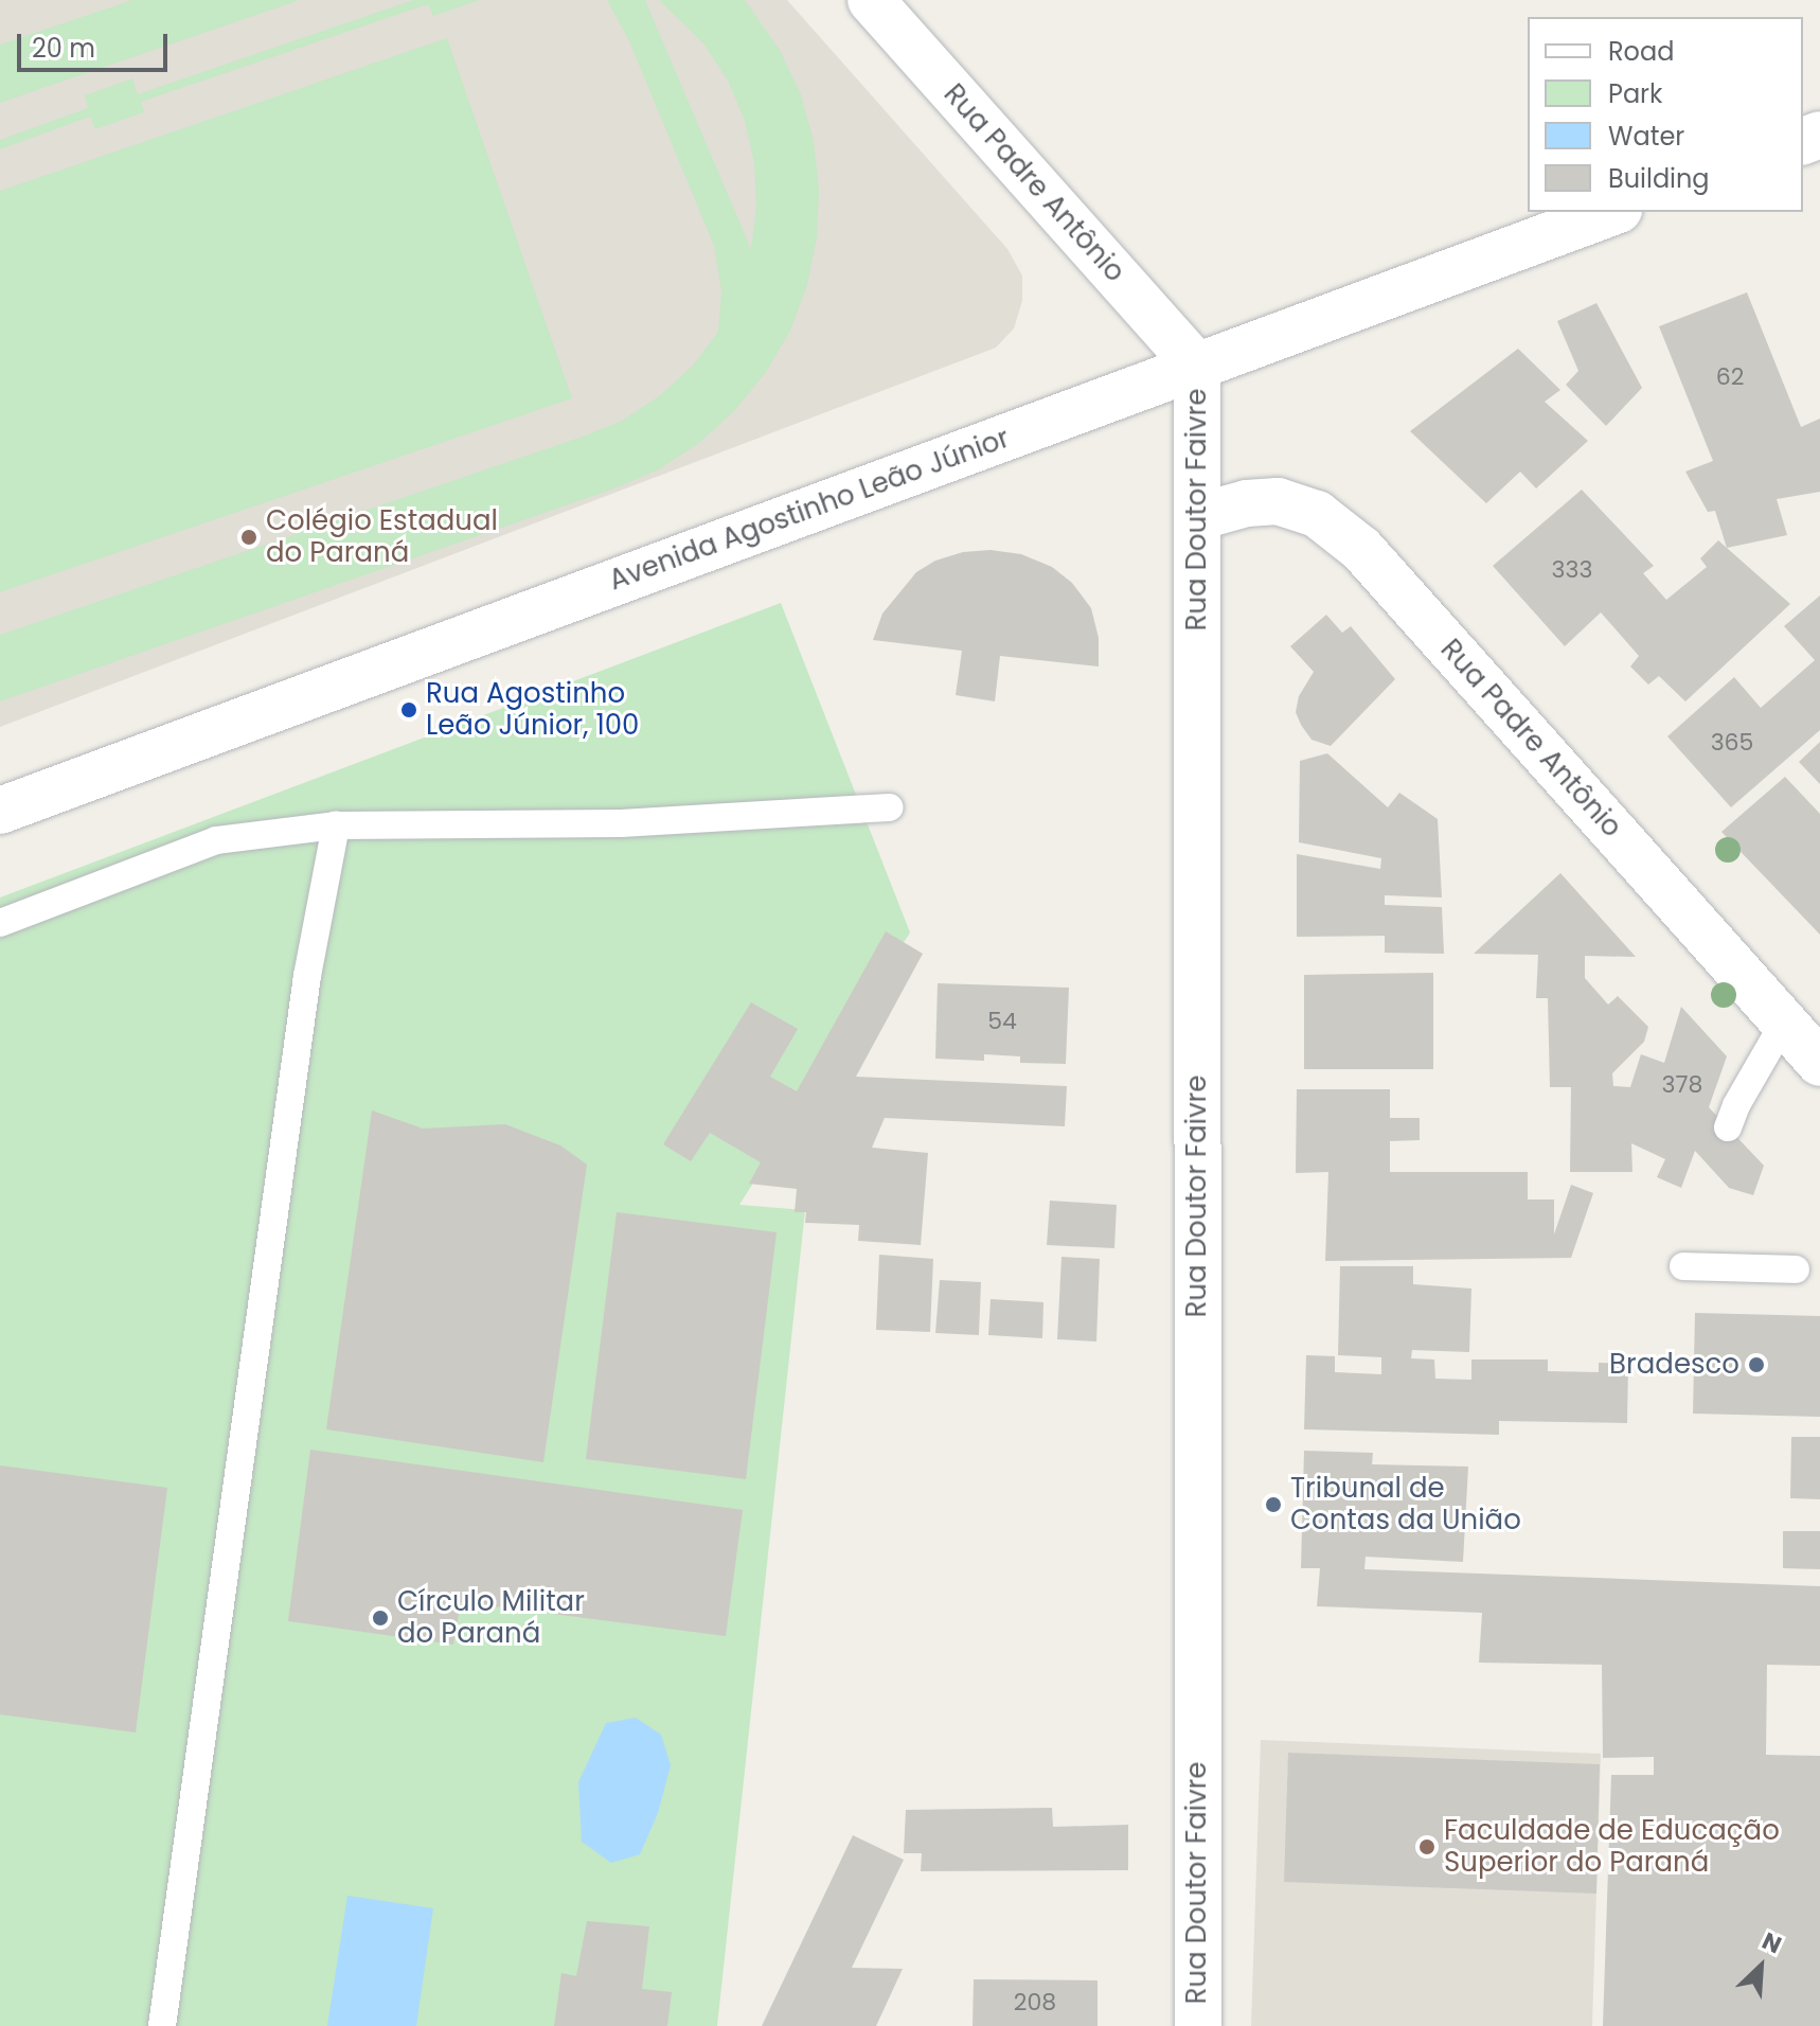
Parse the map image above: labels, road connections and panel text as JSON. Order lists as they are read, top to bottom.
{
  "streets": {
    "street": ["Rua Padre Antônio", "Avenida Agostinho Leão Júnior", "Rua Doutor Faivre"]
  },
  "crossings": [
    ["Rua Padre Antônio", "Avenida Agostinho Leão Júnior"],
    ["Rua Padre Antônio", "Rua Doutor Faivre"],
    ["Avenida Agostinho Leão Júnior", "Rua Doutor Faivre"]
  ],
  "places": [
    "Colégio Estadual do Paraná",
    "Rua Agostinho Leão Júnior, 100",
    "Bradesco",
    "Tribunal de Contas da União",
    "Círculo Militar do Paraná",
    "Faculdade de Educação Superior do Paraná"
  ],
  "house_numbers": [
    "62",
    "333",
    "365",
    "54",
    "378",
    "208"
  ],
  "legend": [
    "Road",
    "Park",
    "Water",
    "Building"
  ],
  "scale_bar": "20 m",
  "north": "top right"
}
